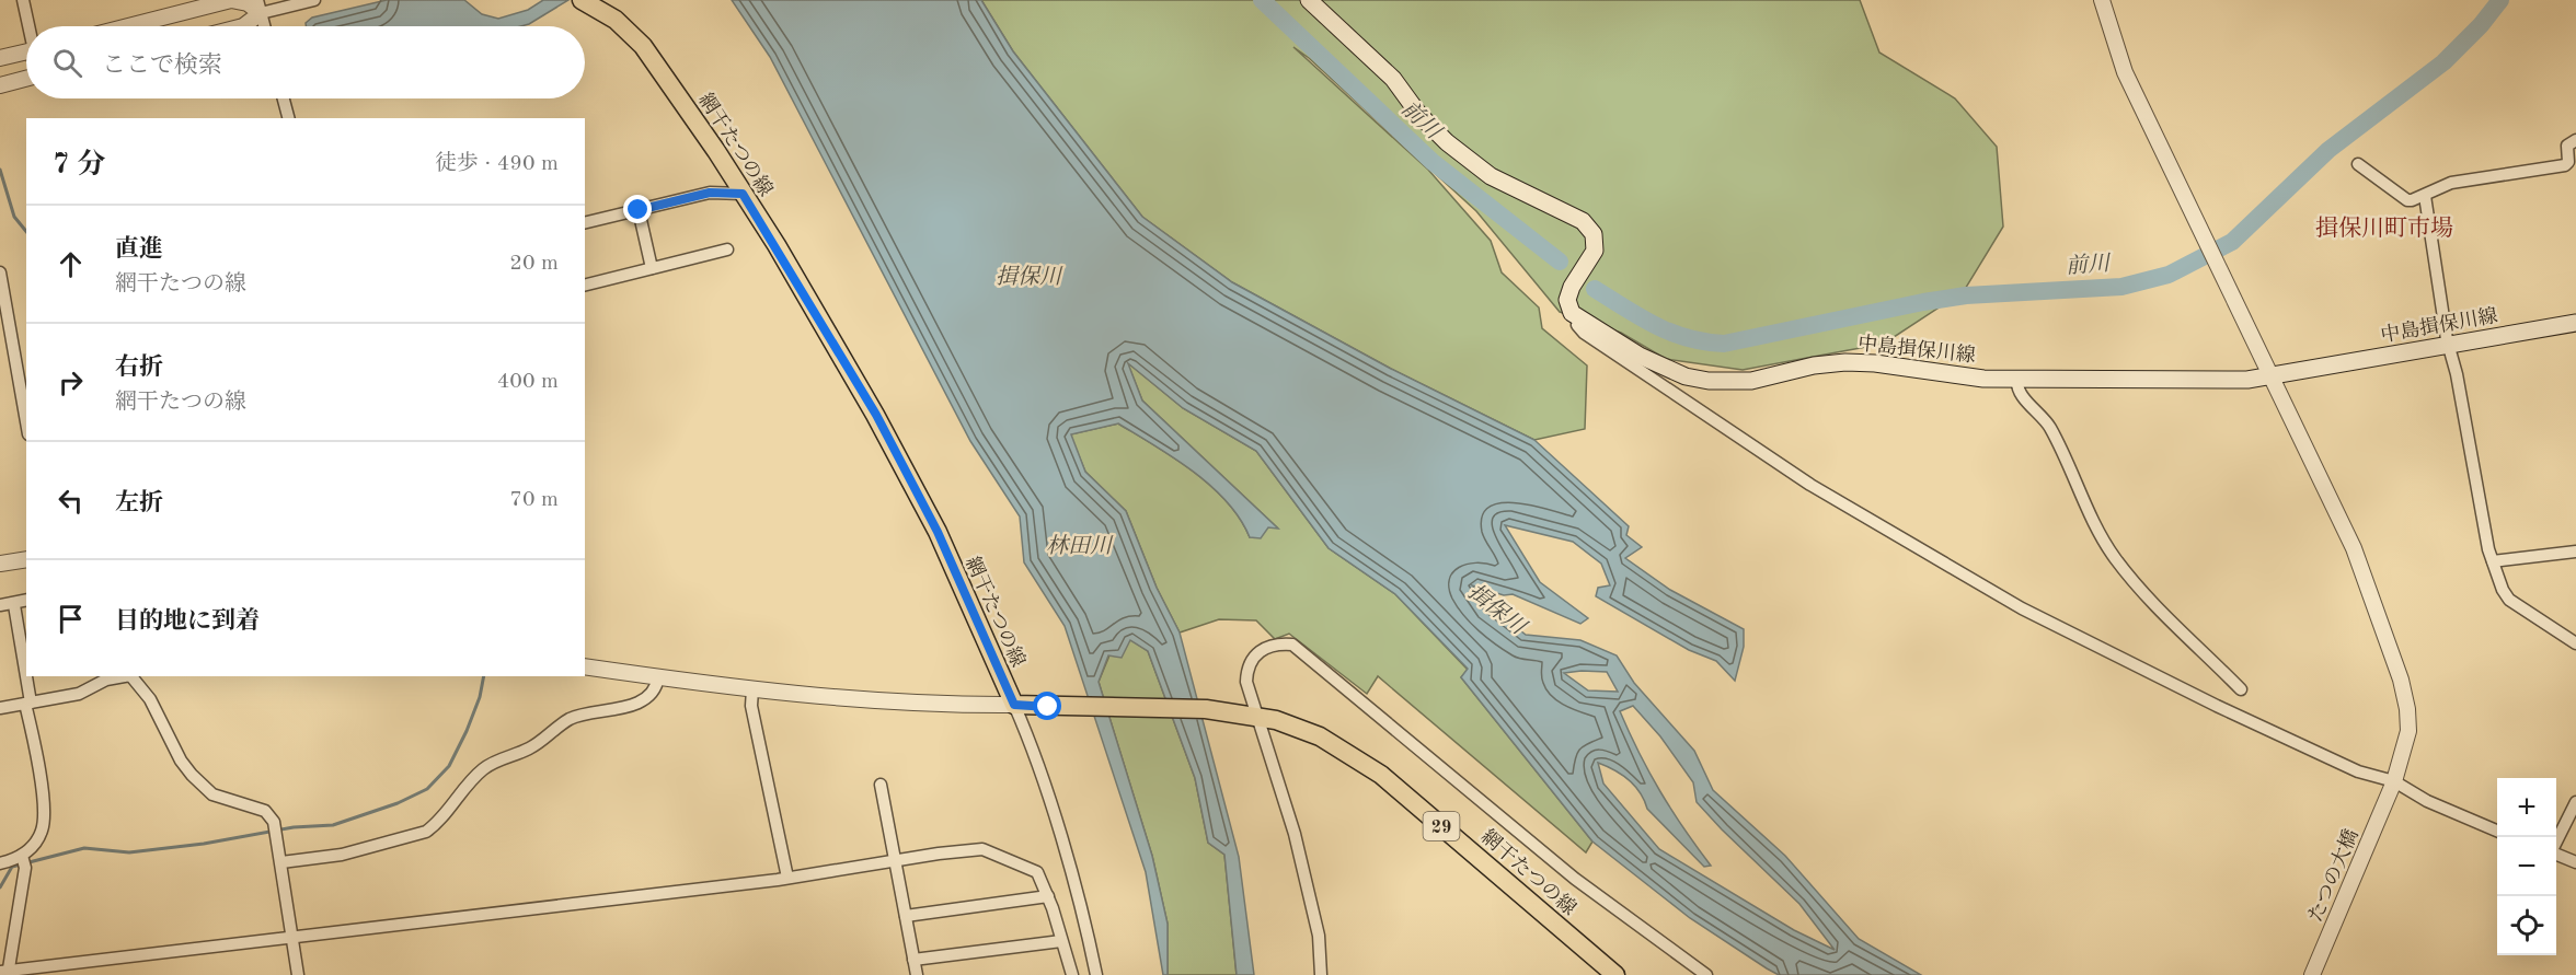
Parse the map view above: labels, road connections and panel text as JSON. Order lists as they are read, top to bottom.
{
  "streets": {
    "main road": ["網干たつの線", "中島揖保川線", "29"],
    "street": ["たつの大橋"]
  },
  "crossings": [
    ["中島揖保川線", "たつの大橋"]
  ],
  "districts": ["揖保川町市場"],
  "water": ["前川", "揖保川", "林田川"],
  "page": {
    "search": "ここで検索",
    "heading": ["7 分", "徒歩 · 490 m"],
    "list": [
      ["直進", "網干たつの線", "20 m"],
      ["右折", "網干たつの線", "400 m"],
      ["左折", "70 m"],
      "目的地に到着"
    ],
    "map_buttons": ["+", "−"]
  }
}
